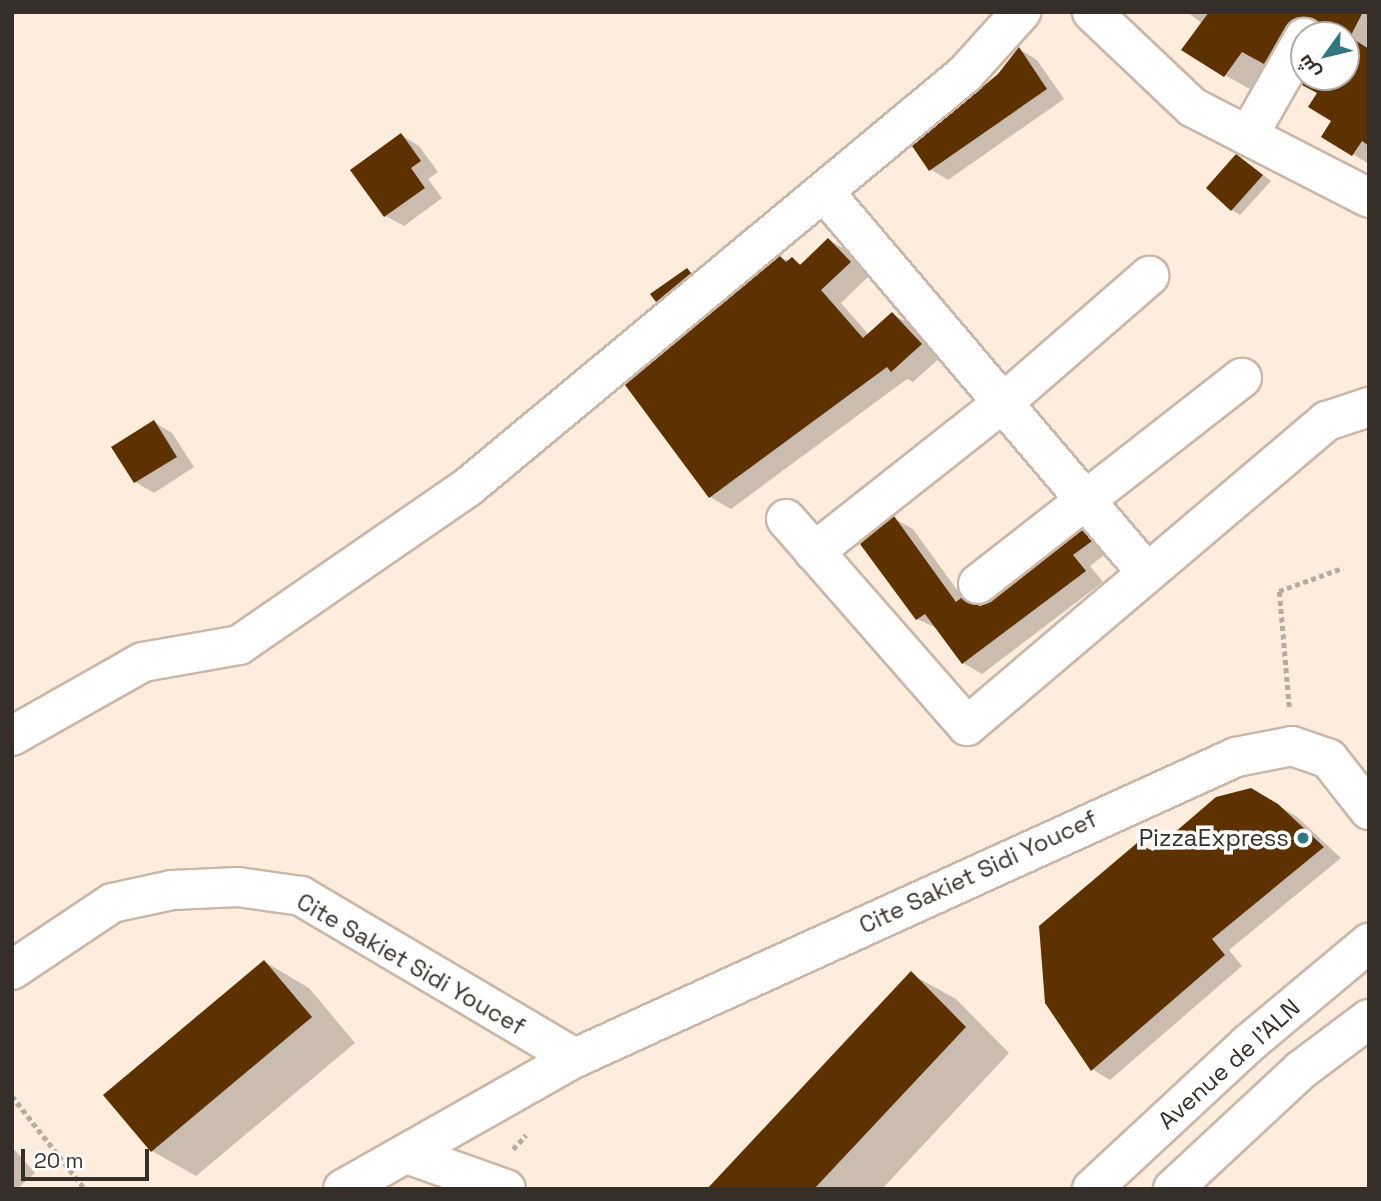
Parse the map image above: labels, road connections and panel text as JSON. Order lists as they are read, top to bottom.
{
  "streets": {
    "street": ["Cite Sakiet Sidi Youcef", "Avenue de l'ALN"]
  },
  "places": ["PizzaExpress"],
  "scale_bar": "20 m",
  "north": "bottom left"
}
